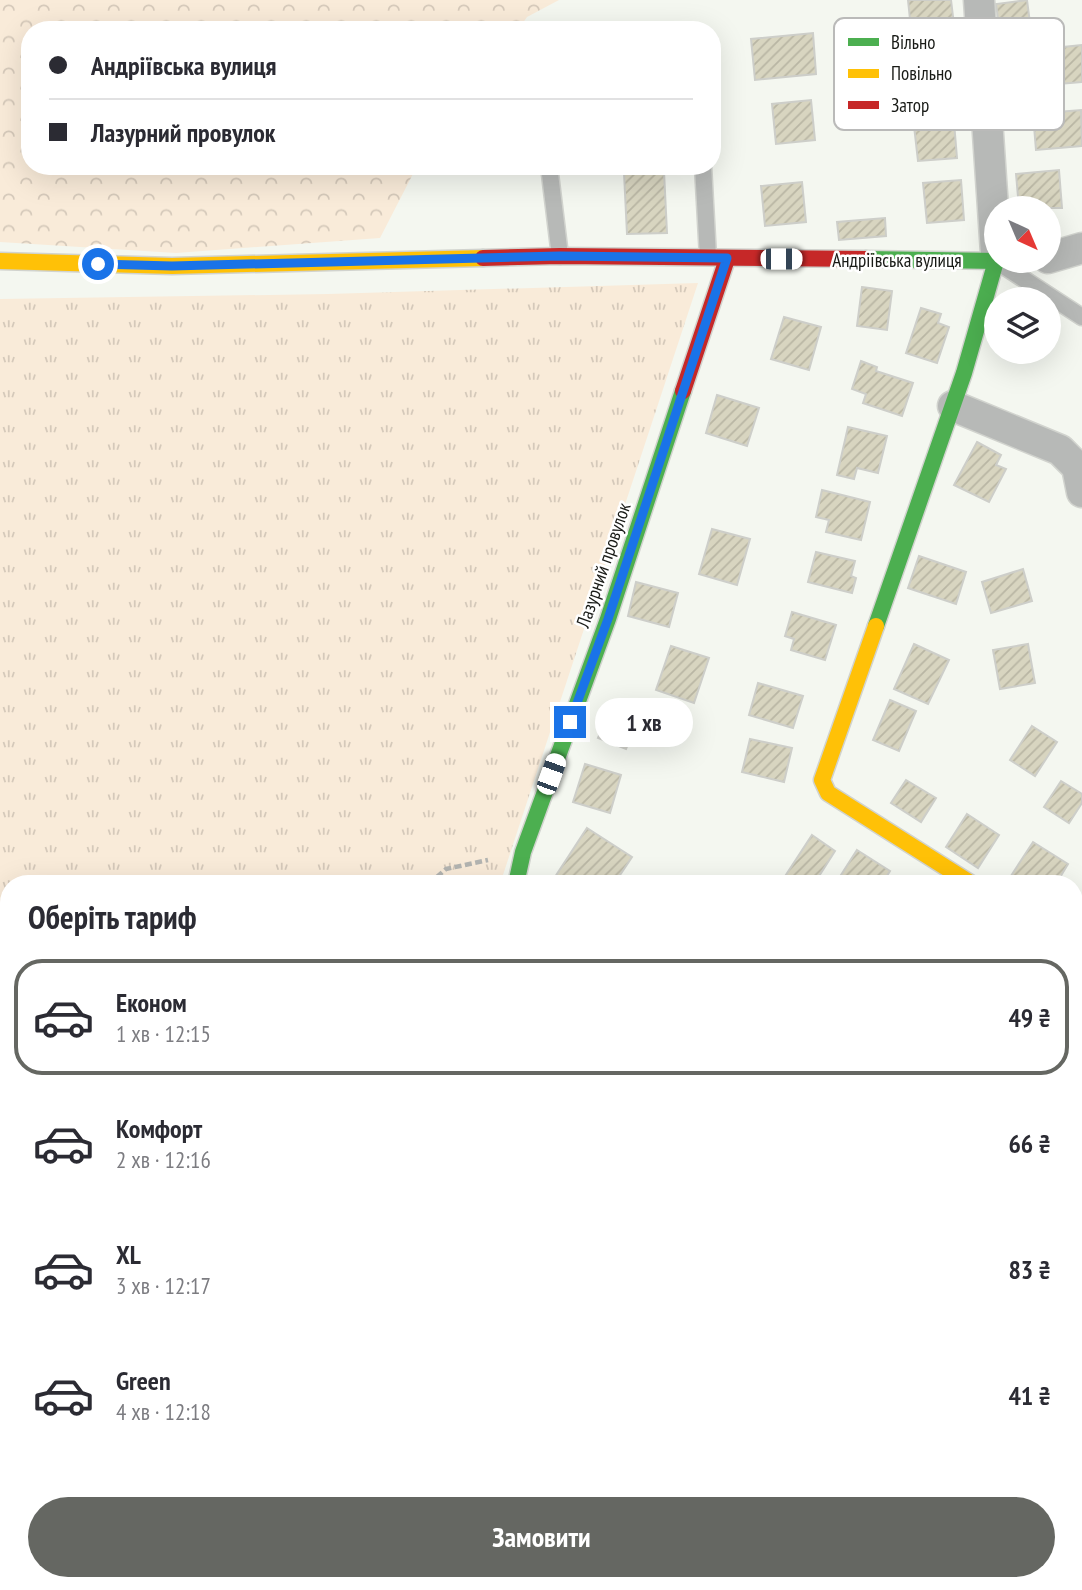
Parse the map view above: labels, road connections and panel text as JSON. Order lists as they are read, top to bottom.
{
  "streets": {
    "street": ["Андріївська вулиця", "Лазурний провулок"]
  },
  "crossings": [
    ["Андріївська вулиця", "Лазурний провулок"]
  ],
  "legend": ["Вільно", "Повільно", "Затор"],
  "north": "bottom right",
  "page": {
    "banner": ["Андріївська вулиця", "Лазурний провулок"],
    "bubble": "1 хв",
    "heading": "Оберіть тариф",
    "list": [
      {
        "name": "Економ",
        "note": "1 хв · 12:15",
        "value": "49 ₴"
      },
      {
        "name": "Комфорт",
        "note": "2 хв · 12:16",
        "value": "66 ₴"
      },
      {
        "name": "XL",
        "note": "3 хв · 12:17",
        "value": "83 ₴"
      },
      {
        "name": "Green",
        "note": "4 хв · 12:18",
        "value": "41 ₴"
      }
    ],
    "buttons": "Замовити"
  }
}
